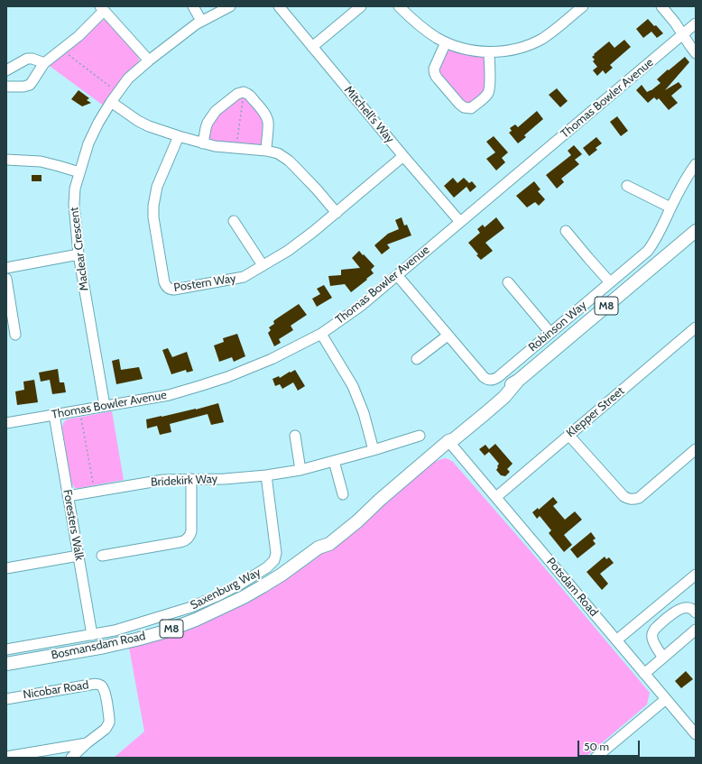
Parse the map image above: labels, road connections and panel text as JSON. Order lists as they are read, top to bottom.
{
  "streets": {
    "main road": ["M8", "Bosmansdam Road"],
    "street": [
      "Thomas Bowler Avenue",
      "Mitchell's Way",
      "Maclear Crescent",
      "Postern Way",
      "Robinson Way",
      "Klepper Street",
      "Bridekirk Way",
      "Foresters Walk",
      "Potsdam Road",
      "Saxenburg Way",
      "Nicobar Road"
    ]
  },
  "crossings": [
    ["Thomas Bowler Avenue", "Mitchell's Way"],
    ["Thomas Bowler Avenue", "Maclear Crescent"],
    ["Thomas Bowler Avenue", "Foresters Walk"],
    ["Mitchell's Way", "Postern Way"],
    ["Klepper Street", "Potsdam Road"],
    ["Bridekirk Way", "Foresters Walk"],
    ["Bridekirk Way", "Saxenburg Way"],
    ["Foresters Walk", "Saxenburg Way"],
    ["Potsdam Road", "Bosmansdam Road"]
  ],
  "scale_bar": "50 m"
}
